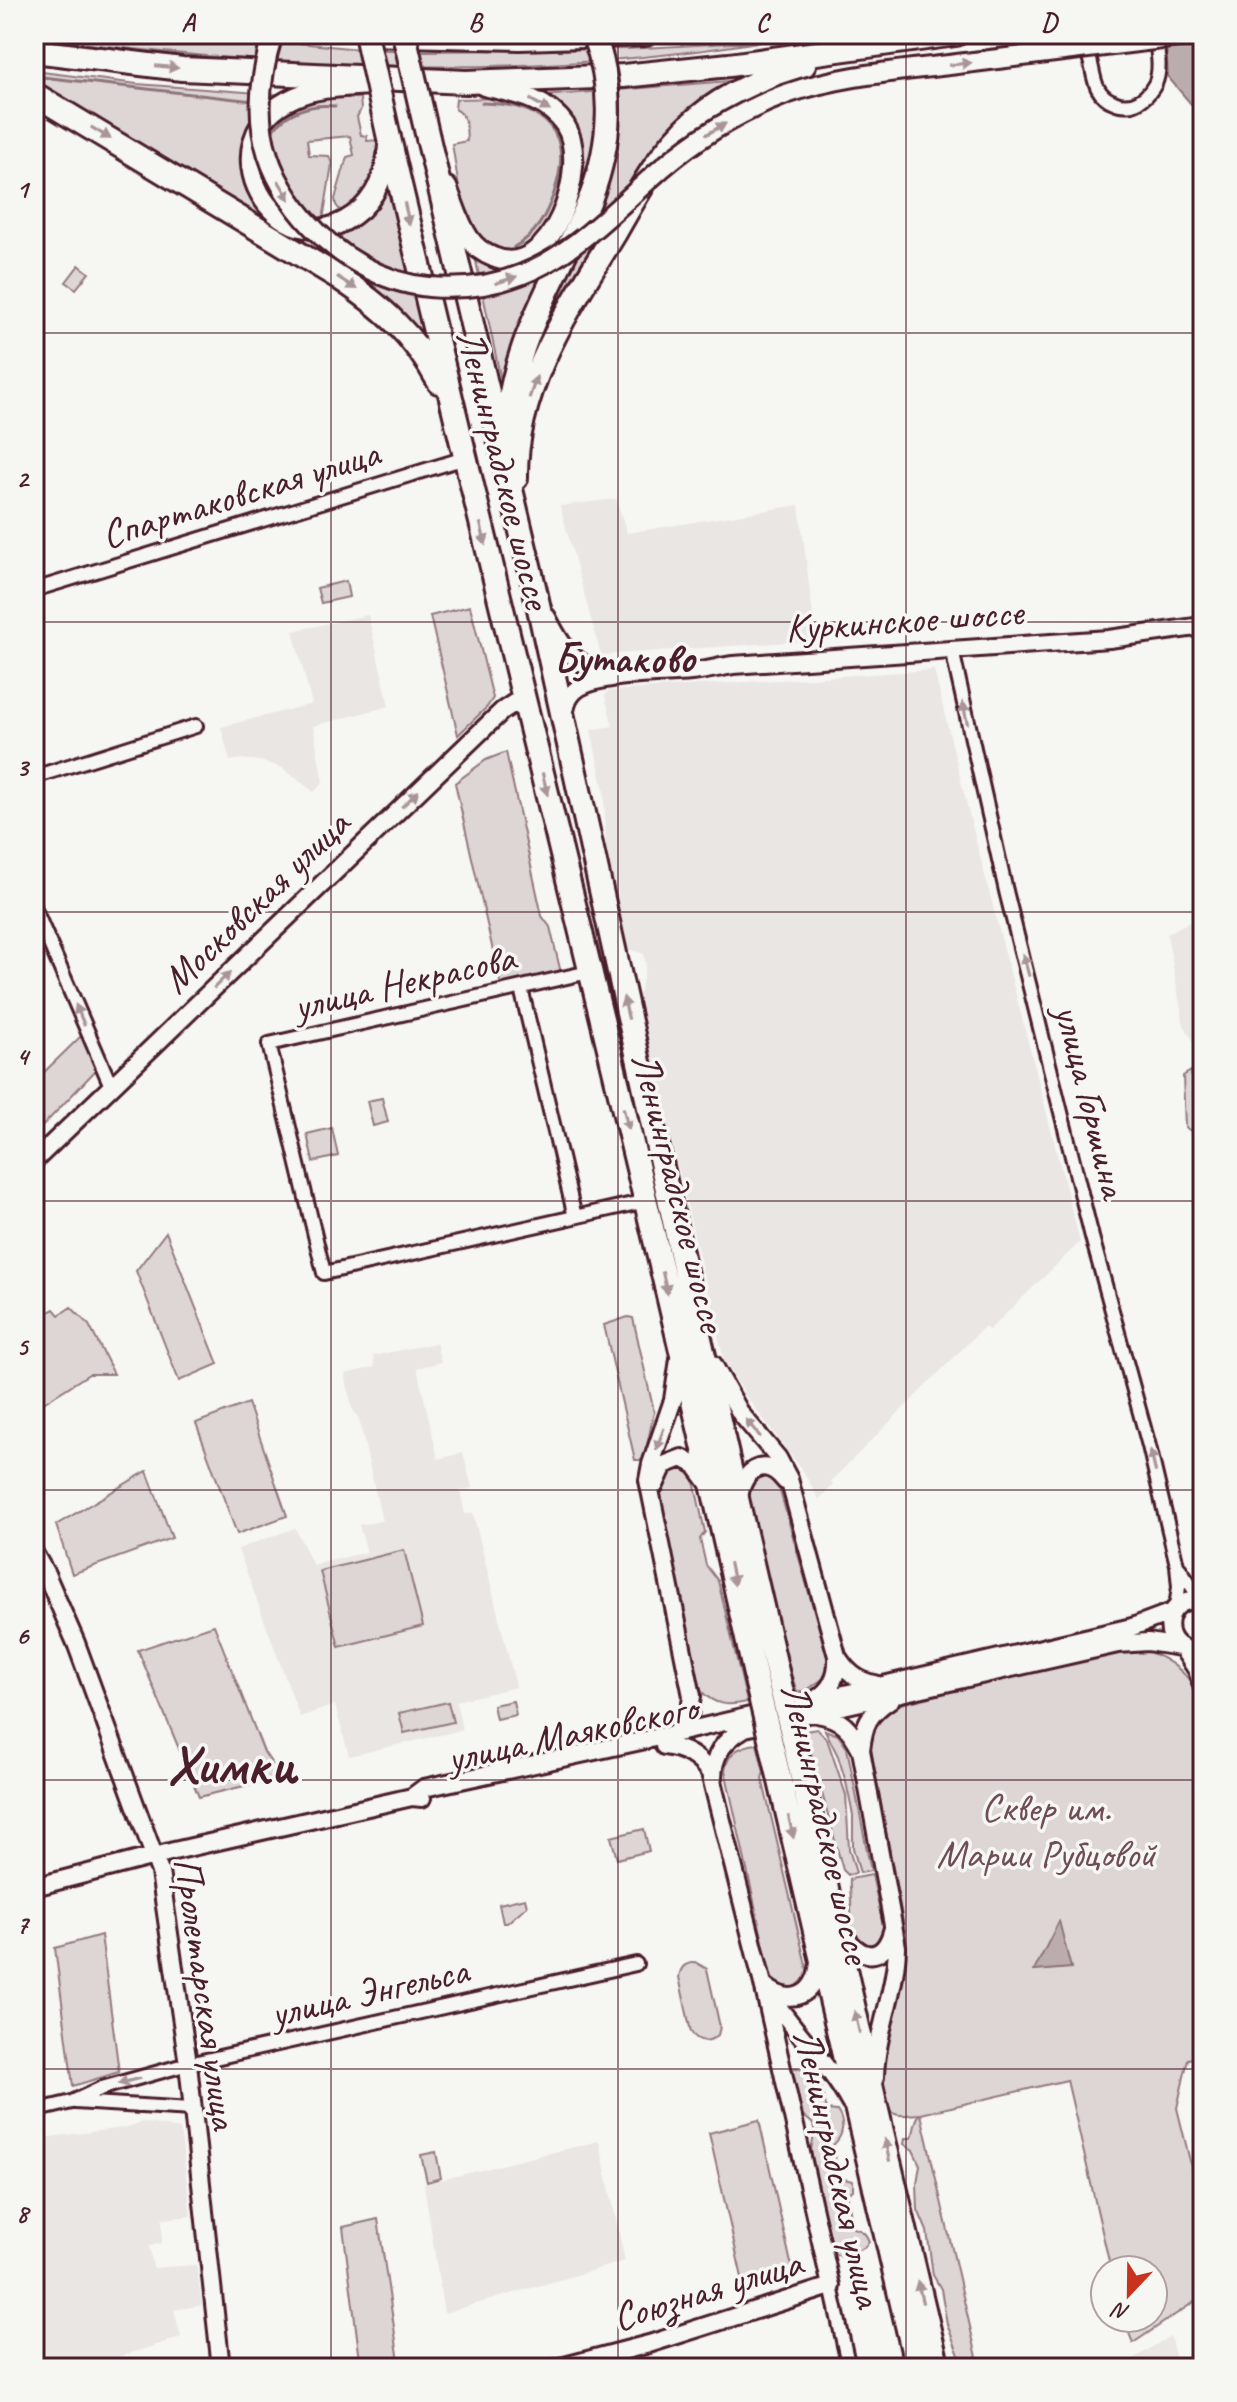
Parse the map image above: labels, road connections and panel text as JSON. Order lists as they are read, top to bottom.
{
  "streets": {
    "highway": ["Ленинградское шоссе"],
    "main road": [
      "Куркинское шоссе",
      "Московская улица",
      "улица Маяковского",
      "Пролетарская улица",
      "Ленинградская улица",
      "Союзная улица"
    ],
    "street": [
      "Спартаковская улица",
      "улица Некрасова",
      "улица Горшина",
      "улица Энгельса"
    ]
  },
  "crossings": [
    ["Ленинградское шоссе", "Спартаковская улица"],
    ["Ленинградское шоссе", "Куркинское шоссе"],
    ["Ленинградское шоссе", "Московская улица"],
    ["Ленинградское шоссе", "улица Некрасова"],
    ["Куркинское шоссе", "улица Горшина"],
    ["улица Маяковского", "Пролетарская улица"],
    ["улица Энгельса", "Пролетарская улица"],
    ["Ленинградская улица", "Союзная улица"]
  ],
  "one_way": ["Московская улица", "улица Горшина"],
  "districts": ["Бутаково", "Химки"],
  "parks": ["Сквер им. Марии Рубцовой"],
  "north": "bottom",
  "grid": {
    "columns": [
      "A",
      "B",
      "C",
      "D"
    ],
    "rows": [
      "1",
      "2",
      "3",
      "4",
      "5",
      "6",
      "7",
      "8"
    ]
  }
}
